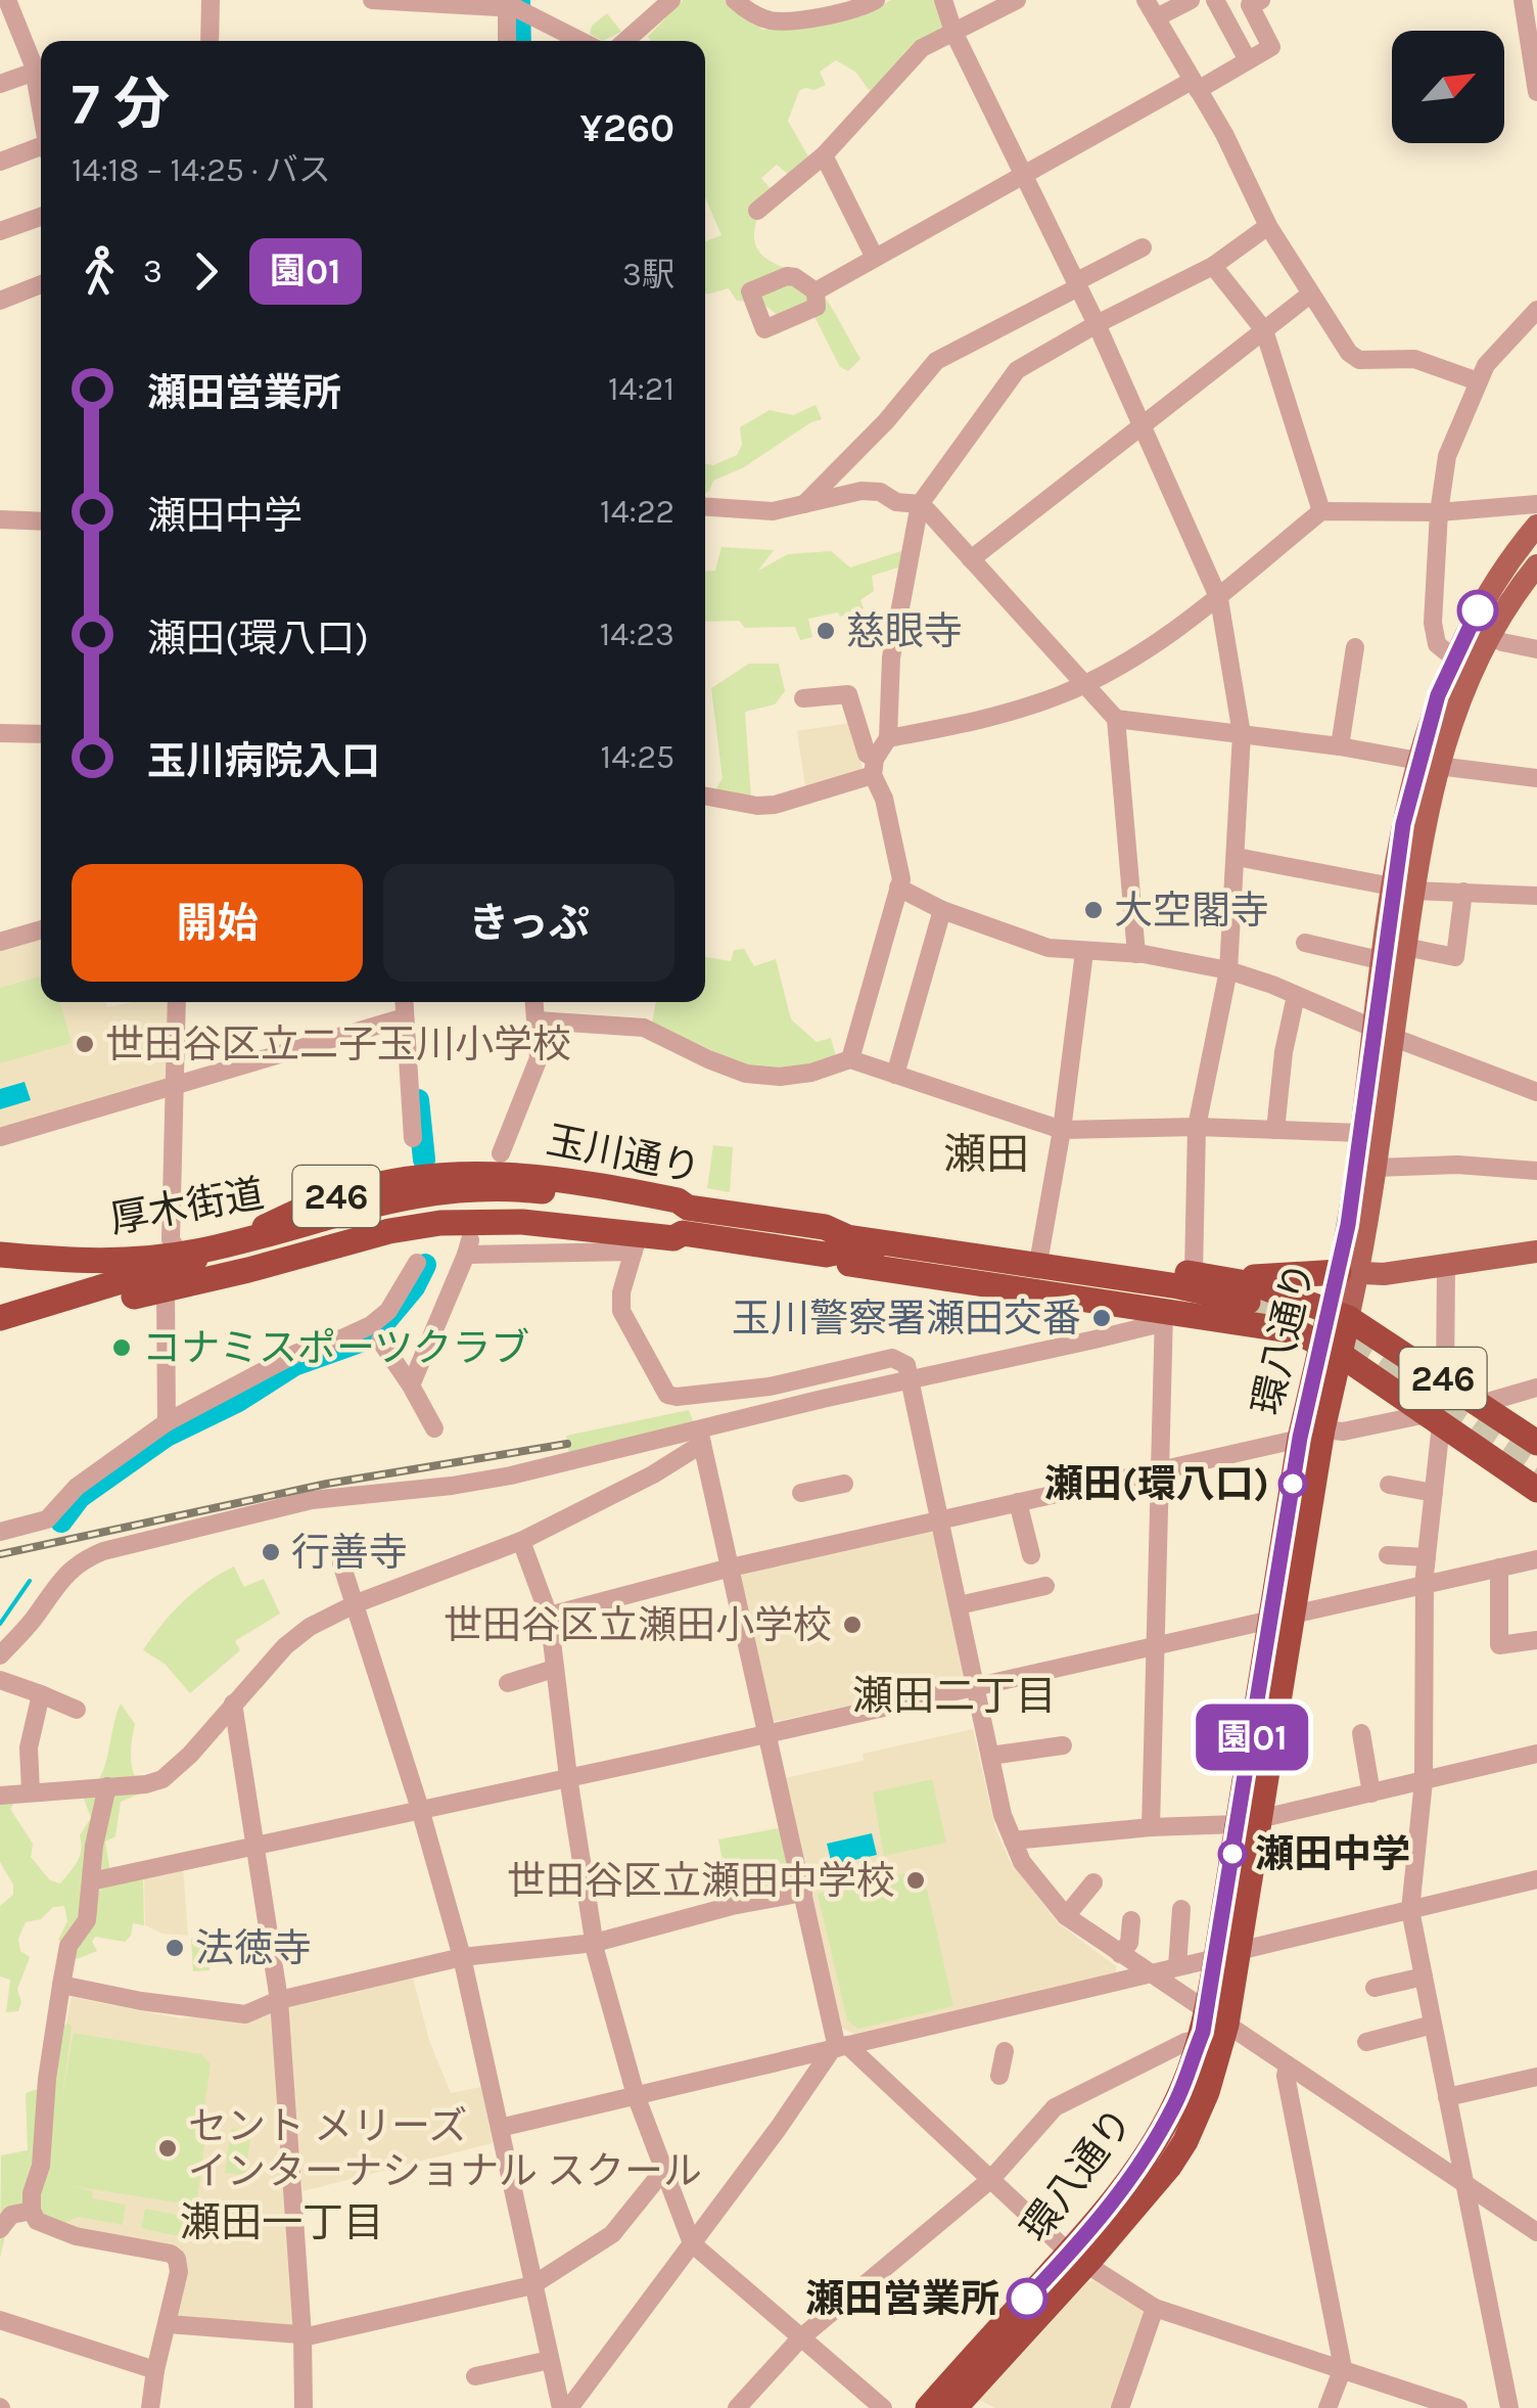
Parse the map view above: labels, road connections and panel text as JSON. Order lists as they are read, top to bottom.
{
  "streets": {
    "highway": [
      "玉川通り",
      "246",
      "厚木街道",
      "環八通り"
    ]
  },
  "crossings": [
    ["玉川通り", "246"],
    ["玉川通り", "厚木街道"],
    ["246", "環八通り"]
  ],
  "districts": ["瀬田", "瀬田二丁目", "瀬田一丁目"],
  "places": [
    "慈眼寺",
    "大空閣寺",
    "世田谷区立二子玉川小学校",
    "玉川警察署瀬田交番",
    "コナミスポーツクラブ",
    "瀬田(環八口)",
    "行善寺",
    "世田谷区立瀬田小学校",
    "瀬田中学",
    "世田谷区立瀬田中学校",
    "法徳寺",
    "セント メリーズ インターナショナル スクール",
    "瀬田営業所"
  ],
  "lines": ["bus line 園01"],
  "north": "top right",
  "page": {
    "on_map": "園01",
    "heading": ["7 分", "14:18 – 14:25 · バス", "¥260"],
    "legs": ["3", "園01", "3駅"],
    "list": [
      {
        "name": "瀬田営業所",
        "value": "14:21"
      },
      {
        "name": "瀬田中学",
        "value": "14:22"
      },
      {
        "name": "瀬田(環八口)",
        "value": "14:23"
      },
      {
        "name": "玉川病院入口",
        "value": "14:25"
      }
    ],
    "buttons": ["開始", "きっぷ"]
  }
}
